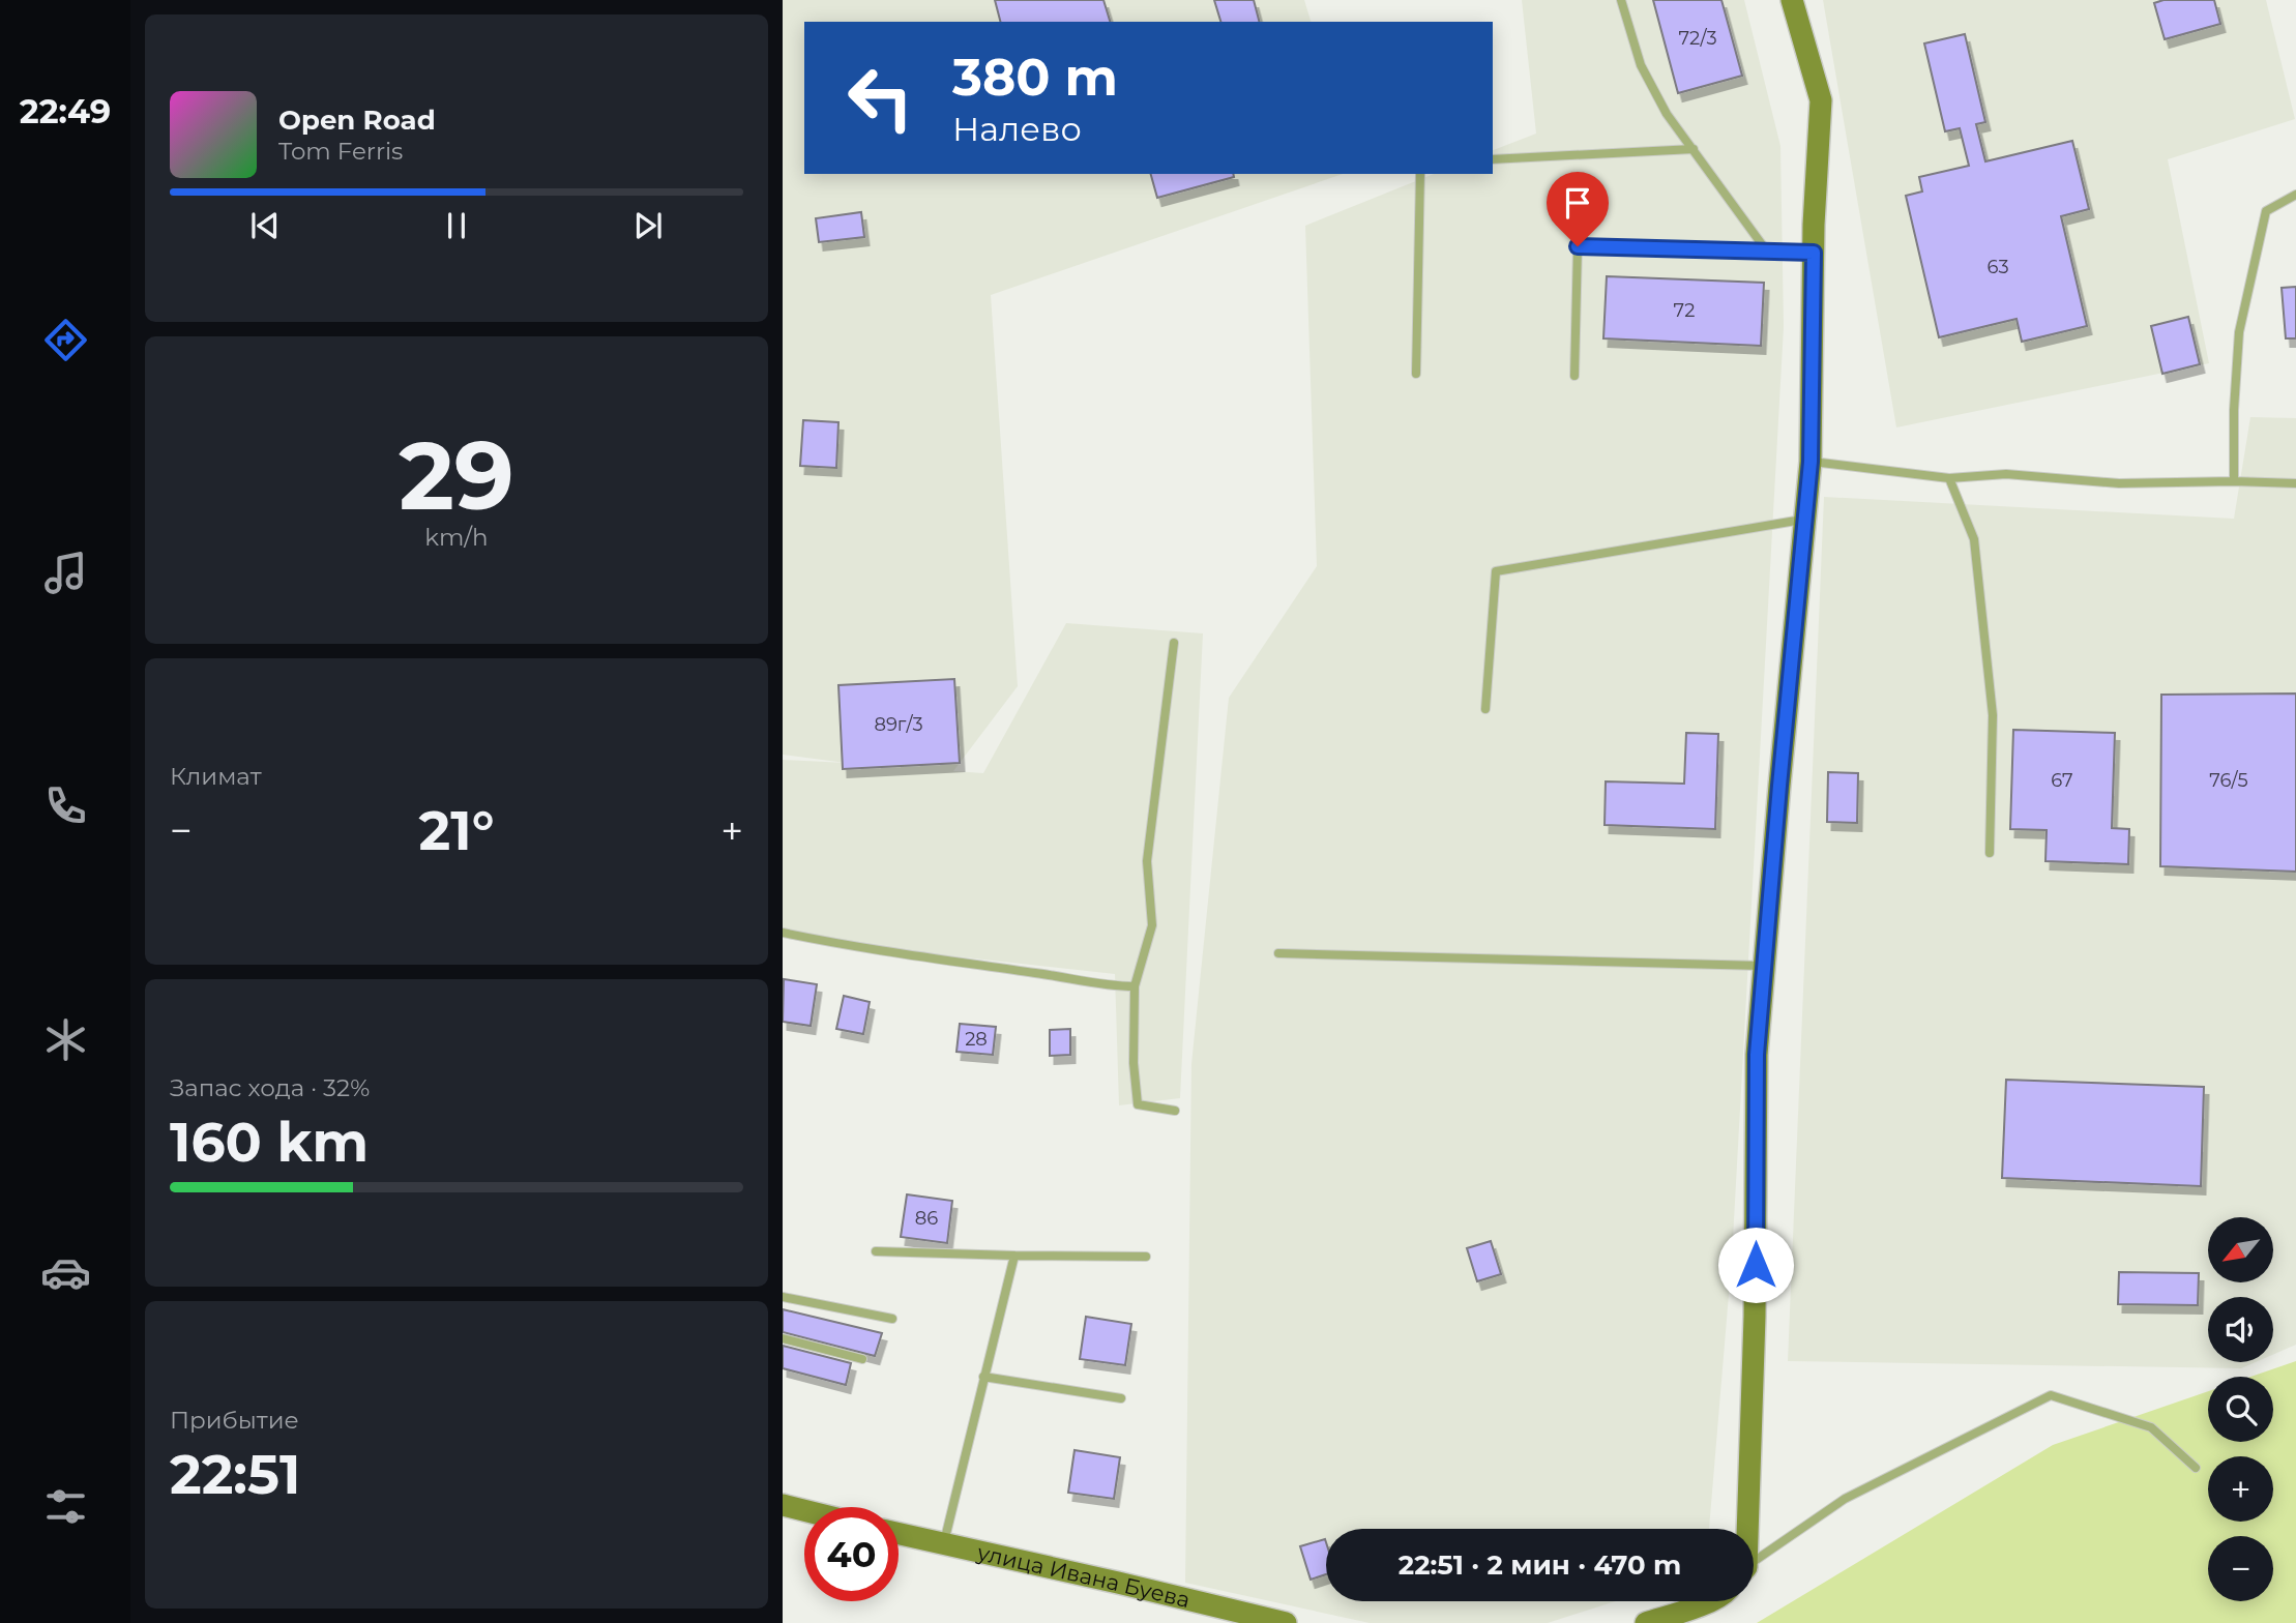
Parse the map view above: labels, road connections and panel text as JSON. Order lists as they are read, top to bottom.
{
  "streets": {
    "street": ["улица Ивана Буева"]
  },
  "house_numbers": [
    "72/3",
    "63",
    "72",
    "89г/3",
    "67",
    "76/5",
    "28",
    "86"
  ],
  "north": "bottom left",
  "page": {
    "tabs": "22:49",
    "turn": ["380 m", "Налево"],
    "song": ["Open Road", "Tom Ferris"],
    "tile": [
      ["29", "km/h"],
      "Климат",
      ["Запас хода · 32%", "160 km"],
      ["Прибытие", "22:51"]
    ],
    "heat": ["−", "21°", "+"],
    "map_buttons": ["+", "−"],
    "limit": "40",
    "trip": "22:51 · 2 мин · 470 m"
  }
}
